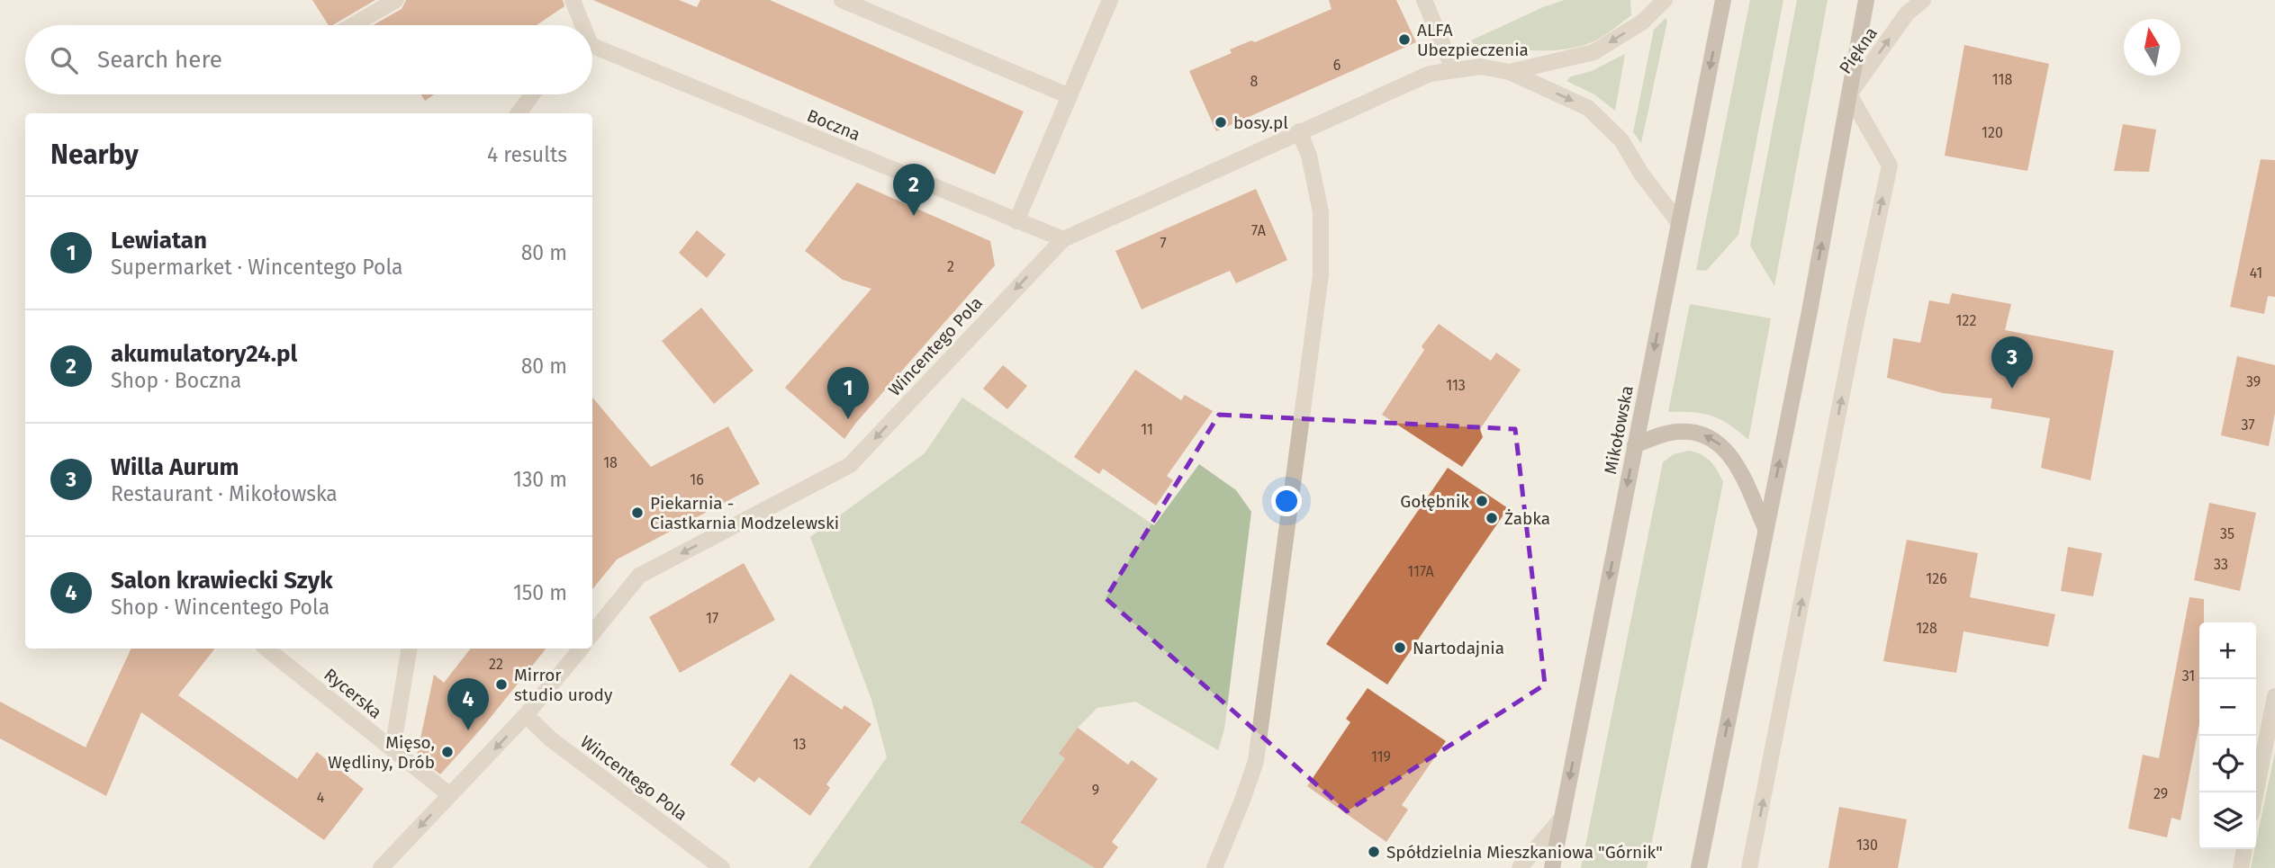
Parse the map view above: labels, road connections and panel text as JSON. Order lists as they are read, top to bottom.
{
  "streets": {
    "main road": ["Mikołowska"],
    "street": [
      "Piękna",
      "Boczna",
      "Wincentego Pola",
      "Rycerska"
    ]
  },
  "crossings": [
    ["Boczna", "Wincentego Pola"],
    ["Wincentego Pola", "Mikołowska"]
  ],
  "one_way": ["Piękna", "Mikołowska"],
  "places": [
    "ALFA Ubezpieczenia",
    "bosy.pl",
    "Gołębnik",
    "Piekarnia - Ciastkarnia Modzelewski",
    "Żabka",
    "Nartodajnia",
    "Mirror studio urody",
    "Mięso, Wędliny, Drób",
    "Spółdzielnia Mieszkaniowa \"Górnik\""
  ],
  "house_numbers": [
    "6",
    "118",
    "8",
    "120",
    "7A",
    "7",
    "2",
    "41",
    "122",
    "39",
    "113",
    "37",
    "11",
    "18",
    "16",
    "35",
    "33",
    "117A",
    "126",
    "17",
    "128",
    "22",
    "31",
    "13",
    "119",
    "9",
    "29",
    "4",
    "130"
  ],
  "north": "top",
  "page": {
    "search": "Search here",
    "heading": ["Nearby", "4 results"],
    "pins": [
      "2",
      "3",
      "1",
      "4"
    ],
    "list": [
      {
        "mark": "1",
        "name": "Lewiatan",
        "note": "Supermarket · Wincentego Pola",
        "value": "80 m"
      },
      {
        "mark": "2",
        "name": "akumulatory24.pl",
        "note": "Shop · Boczna",
        "value": "80 m"
      },
      {
        "mark": "3",
        "name": "Willa Aurum",
        "note": "Restaurant · Mikołowska",
        "value": "130 m"
      },
      {
        "mark": "4",
        "name": "Salon krawiecki Szyk",
        "note": "Shop · Wincentego Pola",
        "value": "150 m"
      }
    ],
    "map_buttons": ["+", "−"]
  }
}
